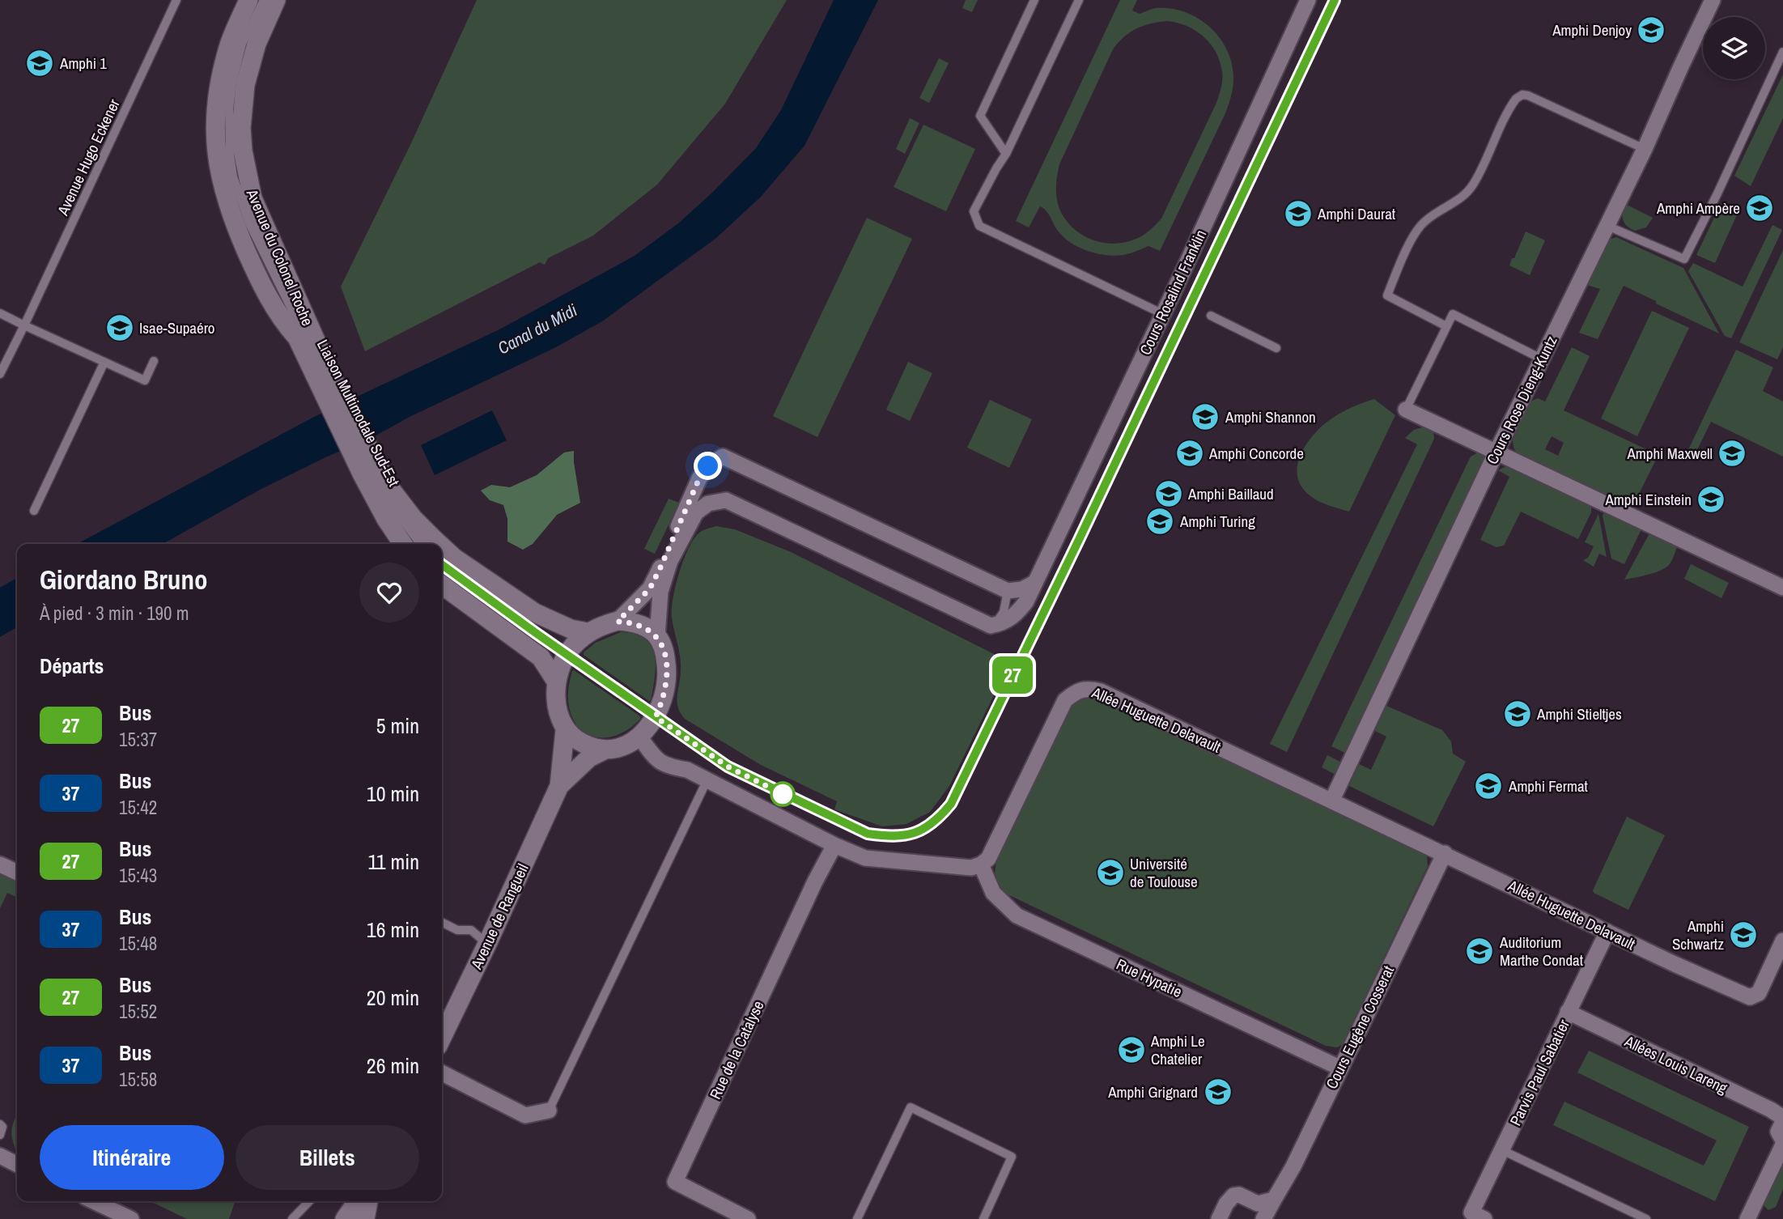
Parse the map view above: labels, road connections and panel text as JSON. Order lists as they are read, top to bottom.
{
  "streets": {
    "street": [
      "Avenue du Colonel Roche",
      "Cours Rosalind Franklin",
      "Cours Rose Dieng-Kuntz",
      "Allée Huguette Delavault",
      "Avenue de Rangueil",
      "Rue Hypatie",
      "Cours Eugène Cosserat",
      "Rue de la Catalyse",
      "Allées Louis Lareng",
      "Parvis Paul Sabatier"
    ],
    "lane": ["Avenue Hugo Eckener", "Liaison Multimodale Sud-Est"]
  },
  "crossings": [
    ["Avenue du Colonel Roche", "Liaison Multimodale Sud-Est"],
    ["Cours Rose Dieng-Kuntz", "Allée Huguette Delavault"],
    ["Allée Huguette Delavault", "Rue Hypatie"],
    ["Allée Huguette Delavault", "Cours Eugène Cosserat"],
    ["Allée Huguette Delavault", "Parvis Paul Sabatier"],
    ["Rue Hypatie", "Cours Eugène Cosserat"],
    ["Allées Louis Lareng", "Parvis Paul Sabatier"]
  ],
  "water": ["Canal du Midi"],
  "places": {
    "school or university": [
      "Amphi Denjoy",
      "Amphi 1",
      "Amphi Ampère",
      "Amphi Daurat",
      "Isae-Supaéro",
      "Amphi Shannon",
      "Amphi Concorde",
      "Amphi Maxwell",
      "Amphi Baillaud",
      "Amphi Einstein",
      "Amphi Turing",
      "Amphi Stieltjes",
      "Amphi Fermat",
      "Université de Toulouse",
      "Amphi Schwartz",
      "Auditorium Marthe Condat",
      "Amphi Le Chatelier",
      "Amphi Grignard"
    ]
  },
  "lines": ["bus line 27"],
  "page": {
    "on_map": "27",
    "heading": [
      ["Giordano Bruno", "À pied · 3 min · 190 m"],
      "Départs"
    ],
    "list": [
      {
        "mark": "27",
        "name": "Bus",
        "note": "15:37",
        "value": "5 min"
      },
      {
        "mark": "37",
        "name": "Bus",
        "note": "15:42",
        "value": "10 min"
      },
      {
        "mark": "27",
        "name": "Bus",
        "note": "15:43",
        "value": "11 min"
      },
      {
        "mark": "37",
        "name": "Bus",
        "note": "15:48",
        "value": "16 min"
      },
      {
        "mark": "27",
        "name": "Bus",
        "note": "15:52",
        "value": "20 min"
      },
      {
        "mark": "37",
        "name": "Bus",
        "note": "15:58",
        "value": "26 min"
      }
    ],
    "buttons": ["Itinéraire", "Billets"]
  }
}
